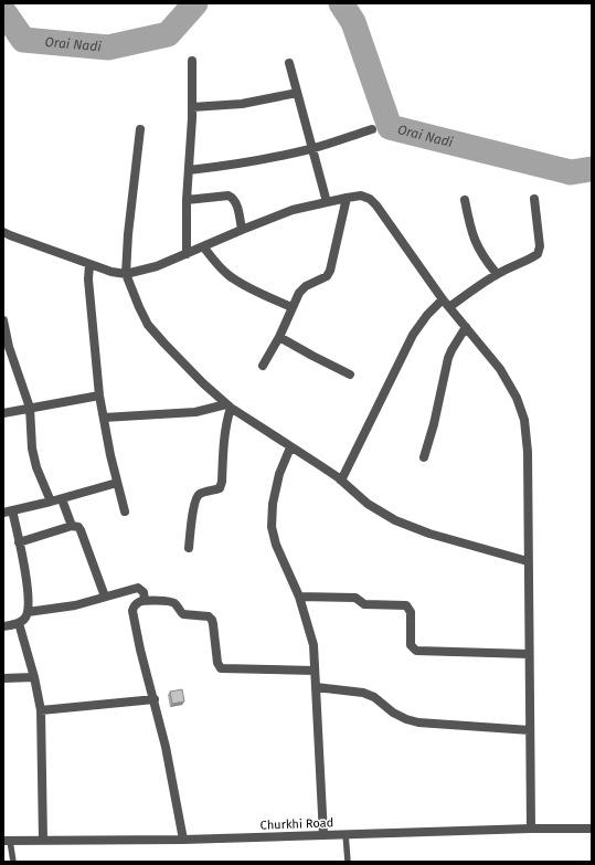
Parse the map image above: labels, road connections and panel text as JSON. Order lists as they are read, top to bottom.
{
  "streets": {
    "street": ["Churkhi Road"]
  },
  "water": ["Orai Nadi"]
}
